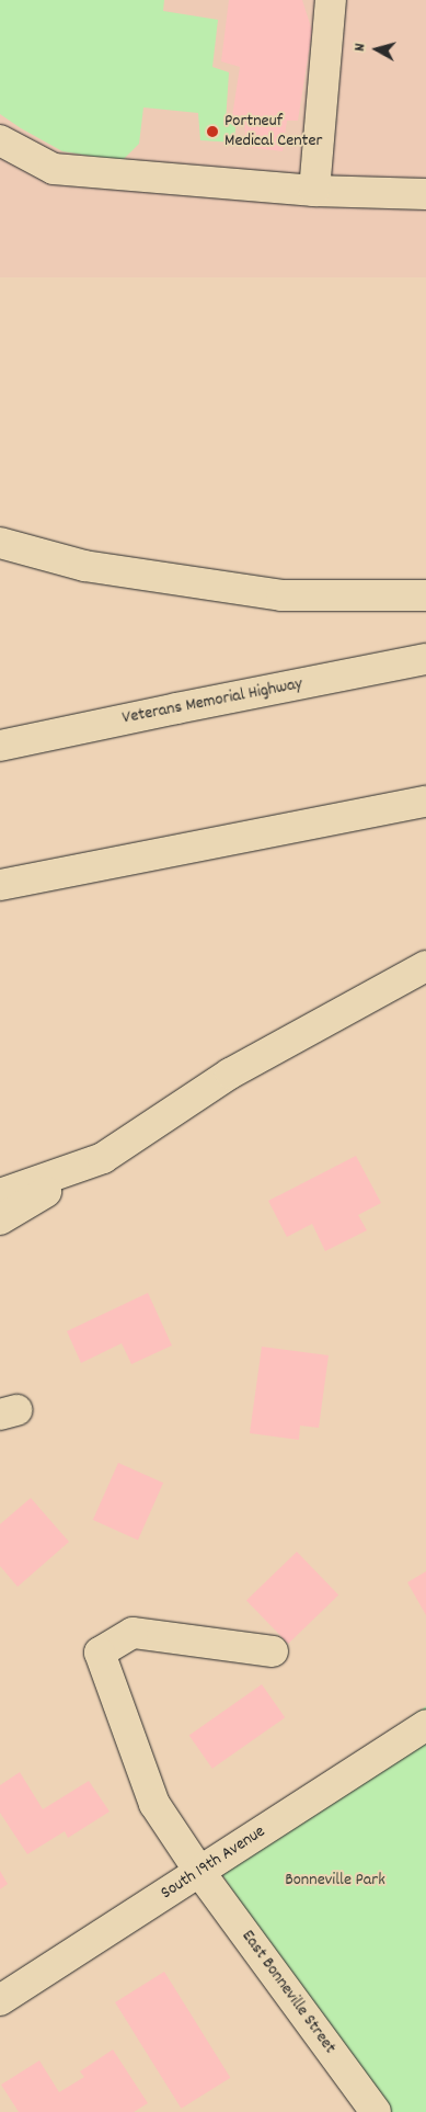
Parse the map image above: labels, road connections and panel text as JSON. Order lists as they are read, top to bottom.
{
  "streets": {
    "main road": ["Veterans Memorial Highway", "South 19th Avenue", "East Bonneville Street"]
  },
  "crossings": [
    ["South 19th Avenue", "East Bonneville Street"]
  ],
  "parks": ["Bonneville Park"],
  "places": ["Portneuf Medical Center"],
  "north": "left"
}
